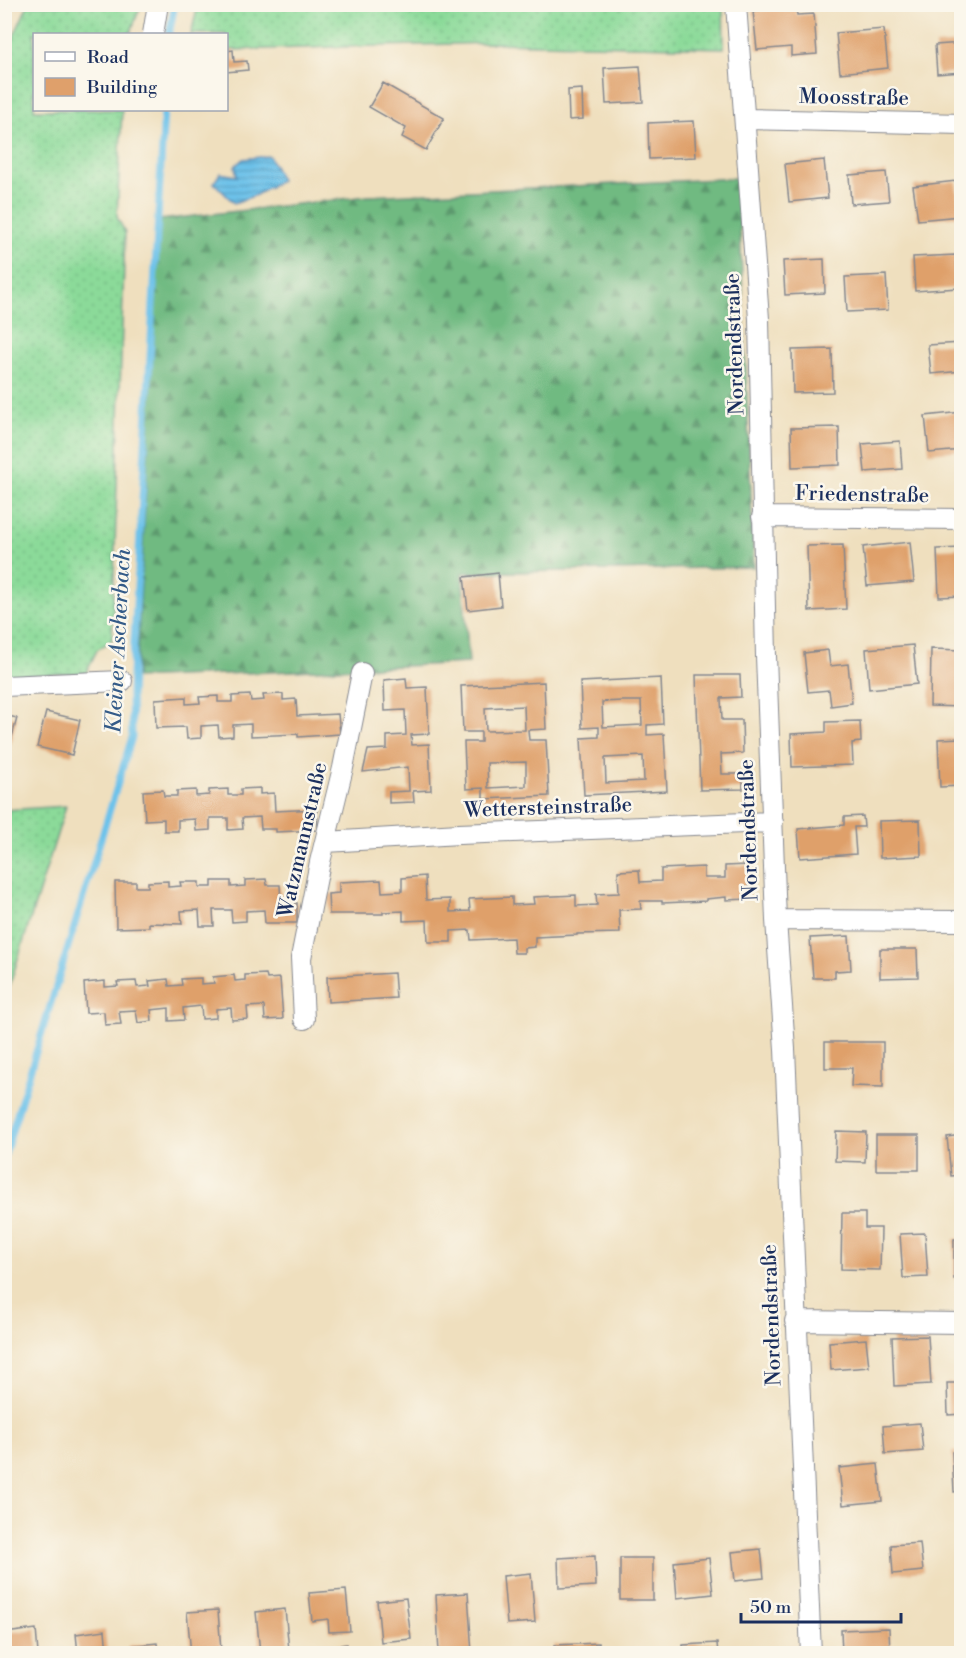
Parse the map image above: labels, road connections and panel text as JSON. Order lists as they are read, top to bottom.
{
  "streets": {
    "street": [
      "Moosstraße",
      "Nordendstraße",
      "Friedenstraße",
      "Wettersteinstraße",
      "Watzmannstraße"
    ]
  },
  "crossings": [
    ["Moosstraße", "Nordendstraße"],
    ["Nordendstraße", "Friedenstraße"],
    ["Nordendstraße", "Wettersteinstraße"],
    ["Wettersteinstraße", "Watzmannstraße"]
  ],
  "water": ["Kleiner Ascherbach"],
  "legend": ["Road", "Building"],
  "scale_bar": "50 m"
}
